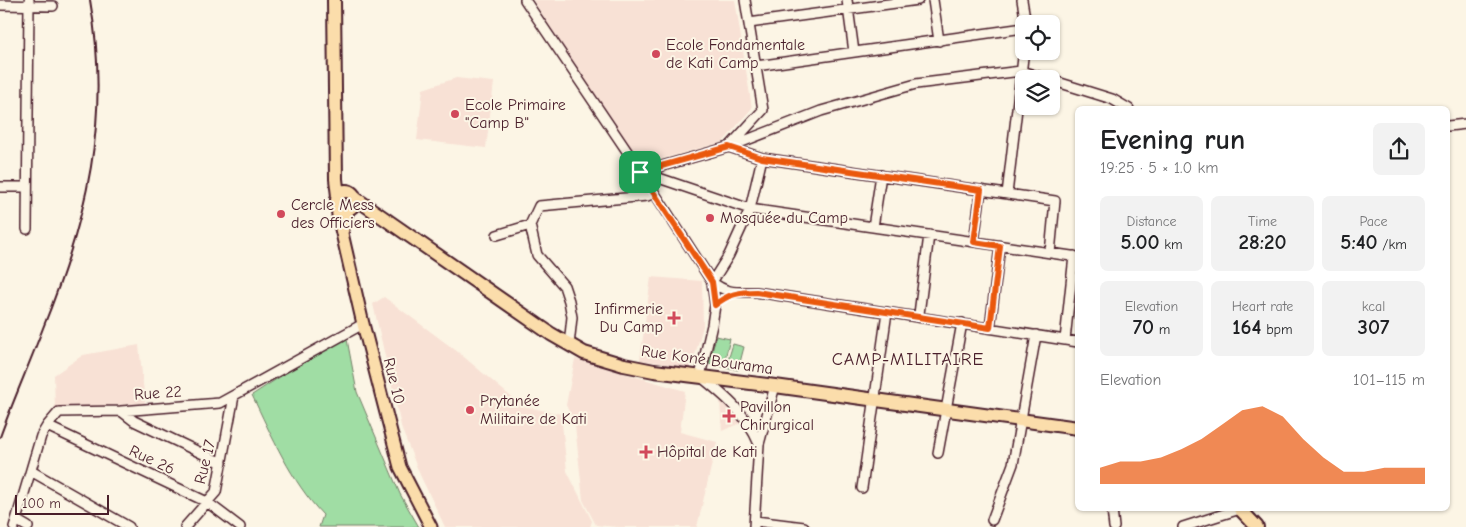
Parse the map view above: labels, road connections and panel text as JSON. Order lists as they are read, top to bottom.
{
  "streets": {
    "highway": ["Rue Koné Bourama"],
    "main road": ["Rue 10"],
    "street": ["Rue 22", "Rue 26", "Rue 17"]
  },
  "crossings": [
    ["Rue Koné Bourama", "Rue 10"],
    ["Rue 10", "Rue 22"],
    ["Rue 22", "Rue 26"],
    ["Rue 22", "Rue 17"],
    ["Rue 26", "Rue 17"]
  ],
  "districts": ["CAMP-MILITAIRE"],
  "places": {
    "other": [
      "Ecole Fondamentale de Kati Camp",
      "Ecole Primaire \"Camp B\"",
      "Cercle Mess des Officiers",
      "Mosquée du Camp",
      "Prytanée Militaire de Kati"
    ],
    "health": ["Infirmerie Du Camp", "Pavillon Chirurgical", "Hôpital de Kati"]
  },
  "scale_bar": "100 m",
  "page": {
    "heading": ["Evening run", "19:25 · 5 × 1.0 km"],
    "stats": [
      ["Distance", "5.00 km"],
      ["Time", "28:20"],
      ["Pace", "5:40 /km"],
      ["Elevation", "70 m"],
      ["Heart rate", "164 bpm"],
      ["kcal", "307"]
    ],
    "chart": ["Elevation", "101–115 m"],
    "scale": "100 m"
  }
}
